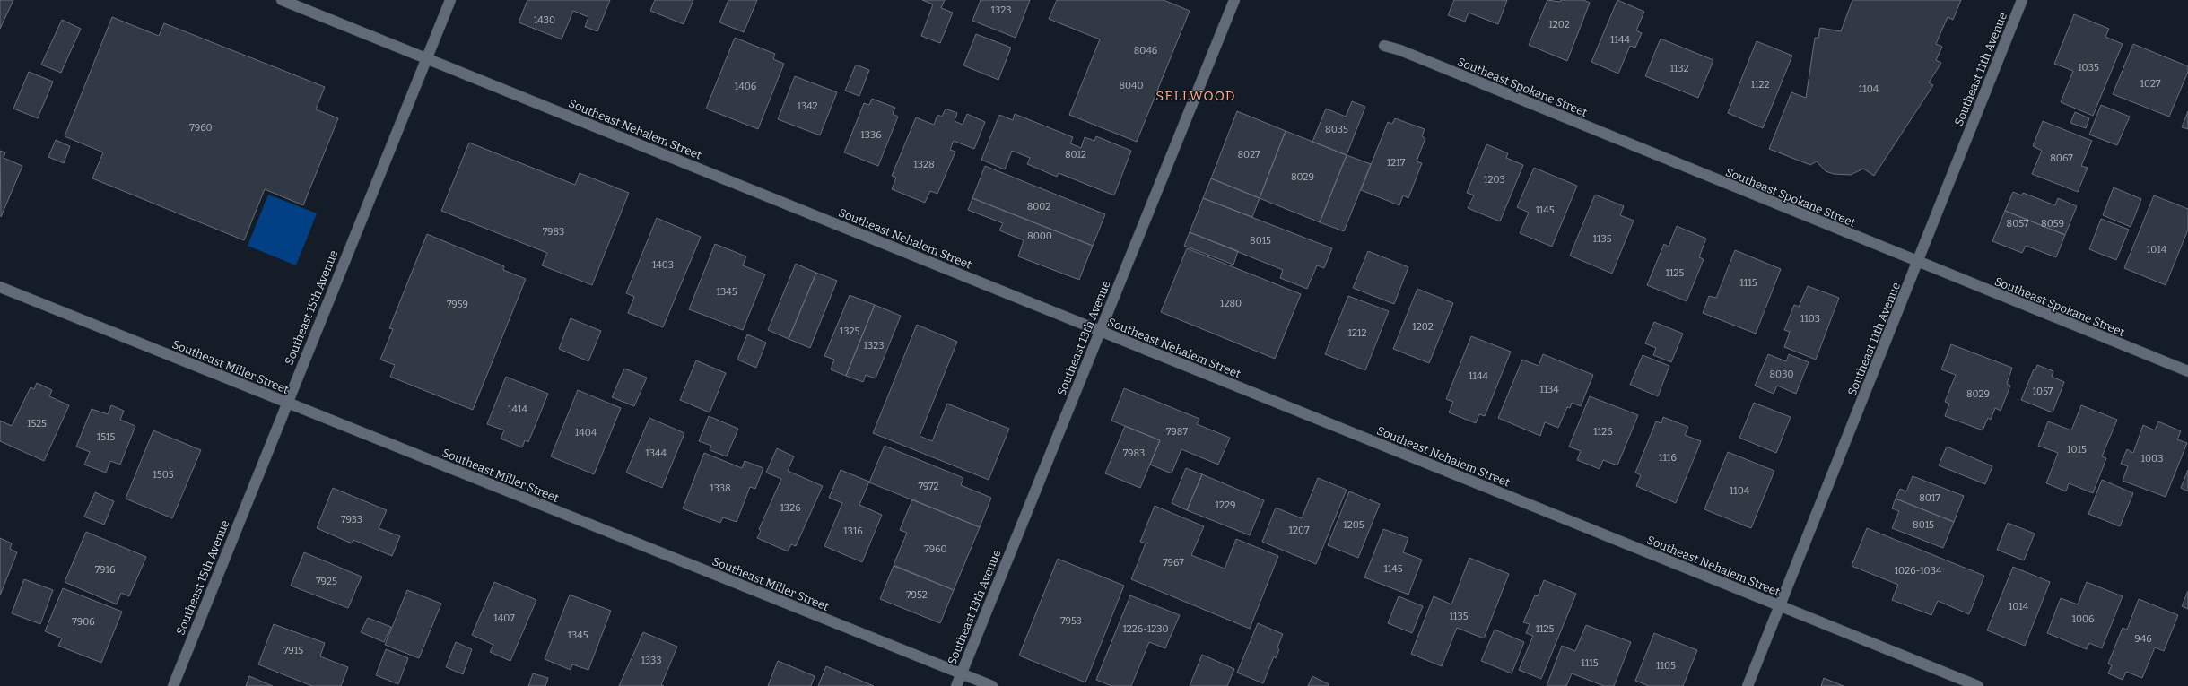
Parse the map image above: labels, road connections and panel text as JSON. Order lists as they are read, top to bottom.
{
  "streets": {
    "street": [
      "Southeast 11th Avenue",
      "Southeast Spokane Street",
      "Southeast Nehalem Street",
      "Southeast 15th Avenue",
      "Southeast 13th Avenue",
      "Southeast Miller Street"
    ]
  },
  "crossings": [
    ["Southeast 11th Avenue", "Southeast Spokane Street"],
    ["Southeast 11th Avenue", "Southeast Nehalem Street"],
    ["Southeast Nehalem Street", "Southeast 15th Avenue"],
    ["Southeast Nehalem Street", "Southeast 13th Avenue"],
    ["Southeast 15th Avenue", "Southeast Miller Street"],
    ["Southeast 13th Avenue", "Southeast Miller Street"]
  ],
  "districts": ["SELLWOOD"],
  "house_numbers": [
    "1323",
    "1430",
    "1202",
    "1144",
    "8046",
    "1035",
    "1132",
    "1027",
    "1122",
    "8040",
    "1406",
    "1104",
    "1342",
    "7960",
    "8035",
    "1336",
    "8012",
    "8027",
    "8067",
    "1217",
    "1328",
    "8029",
    "1203",
    "8002",
    "1145",
    "8057",
    "8059",
    "7983",
    "8000",
    "1135",
    "8015",
    "1014",
    "1403",
    "1125",
    "1115",
    "1345",
    "1280",
    "7959",
    "1103",
    "1202",
    "1325",
    "1212",
    "1323",
    "8030",
    "1144",
    "1134",
    "1057",
    "8029",
    "1414",
    "1525",
    "7987",
    "1126",
    "1404",
    "1515",
    "1015",
    "1344",
    "7983",
    "1116",
    "1003",
    "1505",
    "7972",
    "1338",
    "1104",
    "8017",
    "1229",
    "1326",
    "7933",
    "1205",
    "8015",
    "1207",
    "1316",
    "7960",
    "7967",
    "1145",
    "7916",
    "1026-1034",
    "7925",
    "7952",
    "1014",
    "1135",
    "1407",
    "1006",
    "7953",
    "7906",
    "1226-1230",
    "1125",
    "1345",
    "946",
    "7915",
    "1333",
    "1115",
    "1105"
  ]
}
